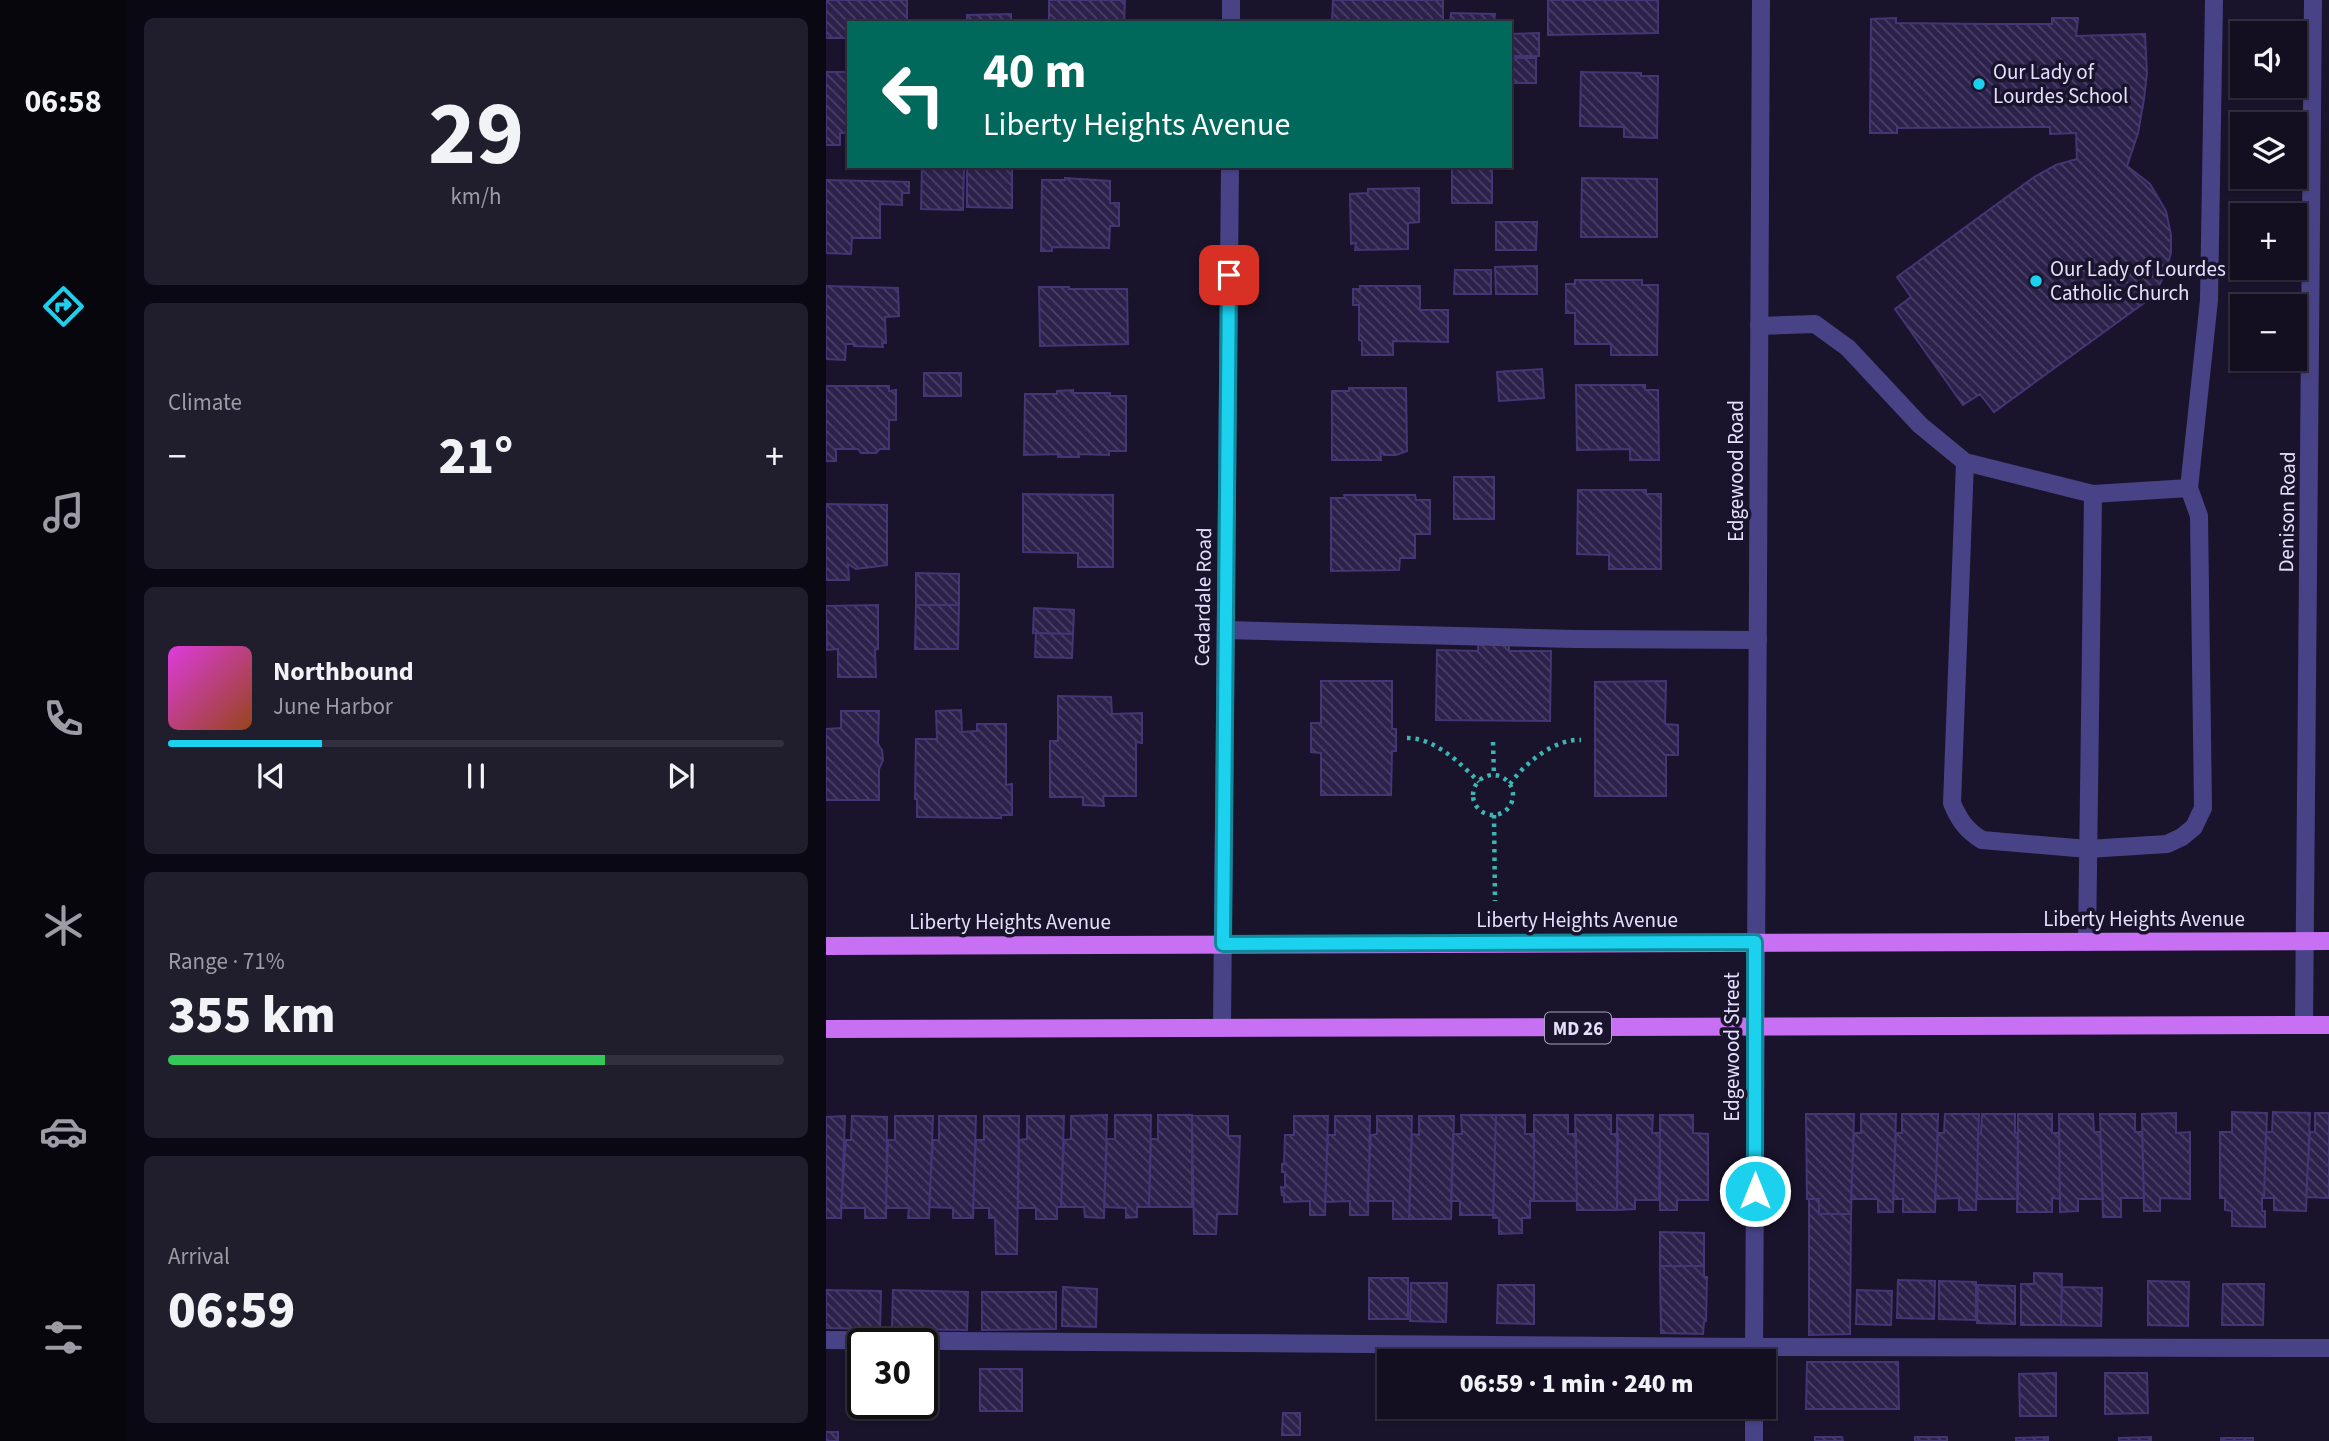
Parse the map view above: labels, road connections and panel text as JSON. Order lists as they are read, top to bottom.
{
  "streets": {
    "main road": ["Liberty Heights Avenue", "MD 26"],
    "street": [
      "Edgewood Road",
      "Denison Road",
      "Cedardale Road",
      "Edgewood Street"
    ]
  },
  "crossings": [
    ["Edgewood Road", "Liberty Heights Avenue"],
    ["Edgewood Road", "Edgewood Street"],
    ["Denison Road", "Liberty Heights Avenue"],
    ["Denison Road", "MD 26"],
    ["Cedardale Road", "Liberty Heights Avenue"],
    ["Cedardale Road", "MD 26"],
    ["Liberty Heights Avenue", "Edgewood Street"],
    ["MD 26", "Edgewood Street"]
  ],
  "places": ["Our Lady of Lourdes School", "Our Lady of Lourdes Catholic Church"],
  "page": {
    "tabs": "06:58",
    "tile": [
      ["29", "km/h"],
      "Climate",
      ["Range · 71%", "355 km"],
      ["Arrival", "06:59"]
    ],
    "map_buttons": ["+", "−"],
    "turn": ["40 m", "Liberty Heights Avenue"],
    "heat": ["−", "21°", "+"],
    "song": ["Northbound", "June Harbor"],
    "limit": "30",
    "trip": "06:59 · 1 min · 240 m"
  }
}
